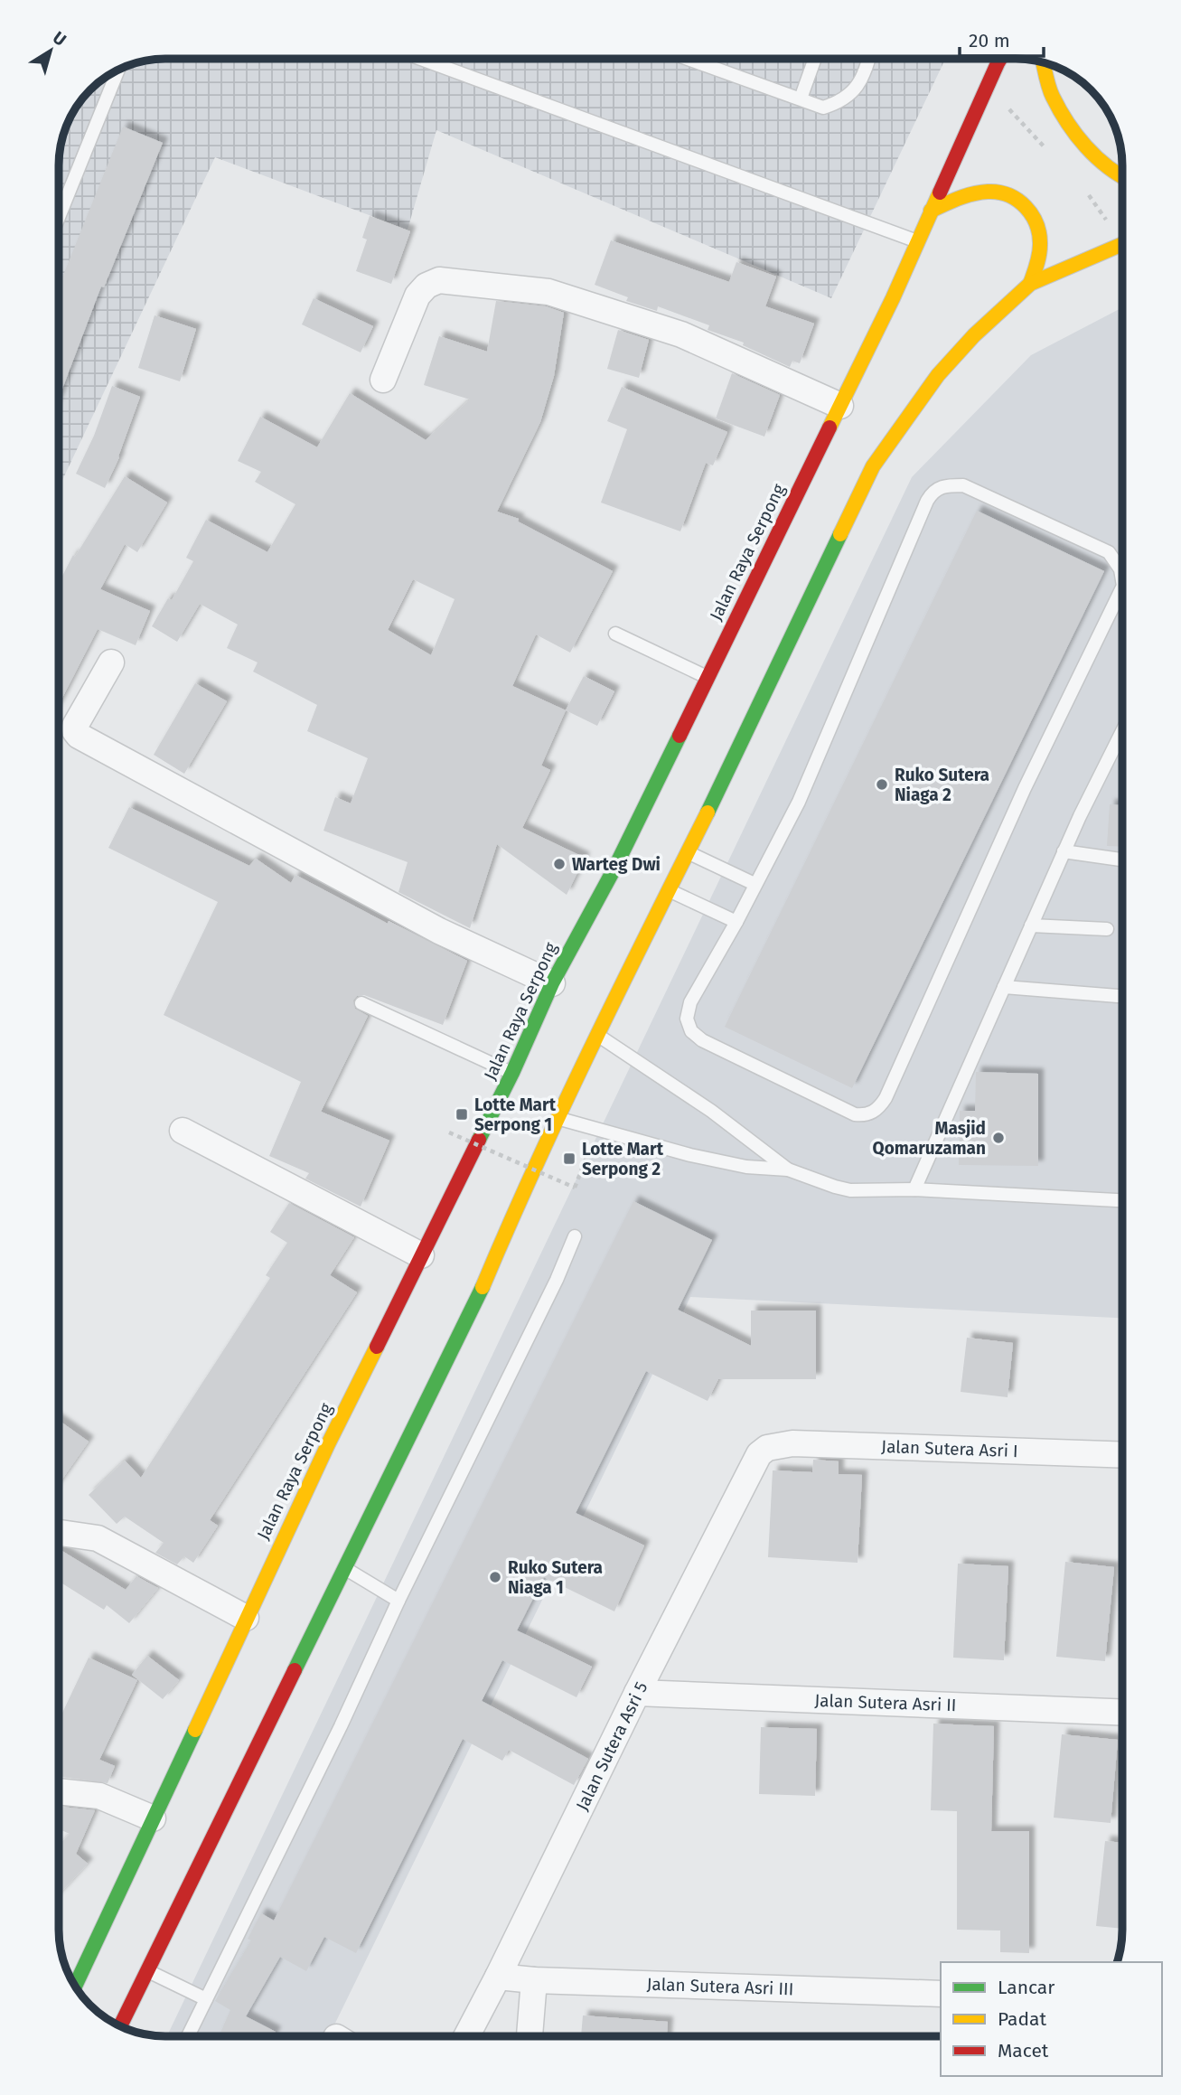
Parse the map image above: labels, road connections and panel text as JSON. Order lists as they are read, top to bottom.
{
  "streets": {
    "main road": ["Jalan Raya Serpong"],
    "street": [
      "Jalan Sutera Asri I",
      "Jalan Sutera Asri II",
      "Jalan Sutera Asri 5",
      "Jalan Sutera Asri III"
    ]
  },
  "crossings": [
    ["Jalan Sutera Asri I", "Jalan Sutera Asri 5"],
    ["Jalan Sutera Asri II", "Jalan Sutera Asri 5"],
    ["Jalan Sutera Asri 5", "Jalan Sutera Asri III"]
  ],
  "places": {
    "other": [
      "Ruko Sutera Niaga 2",
      "Warteg Dwi",
      "Masjid Qomaruzaman",
      "Ruko Sutera Niaga 1"
    ],
    "transit": ["Lotte Mart Serpong 1", "Lotte Mart Serpong 2"]
  },
  "legend": ["Lancar", "Padat", "Macet"],
  "scale_bar": "20 m",
  "north": "top right"
}
